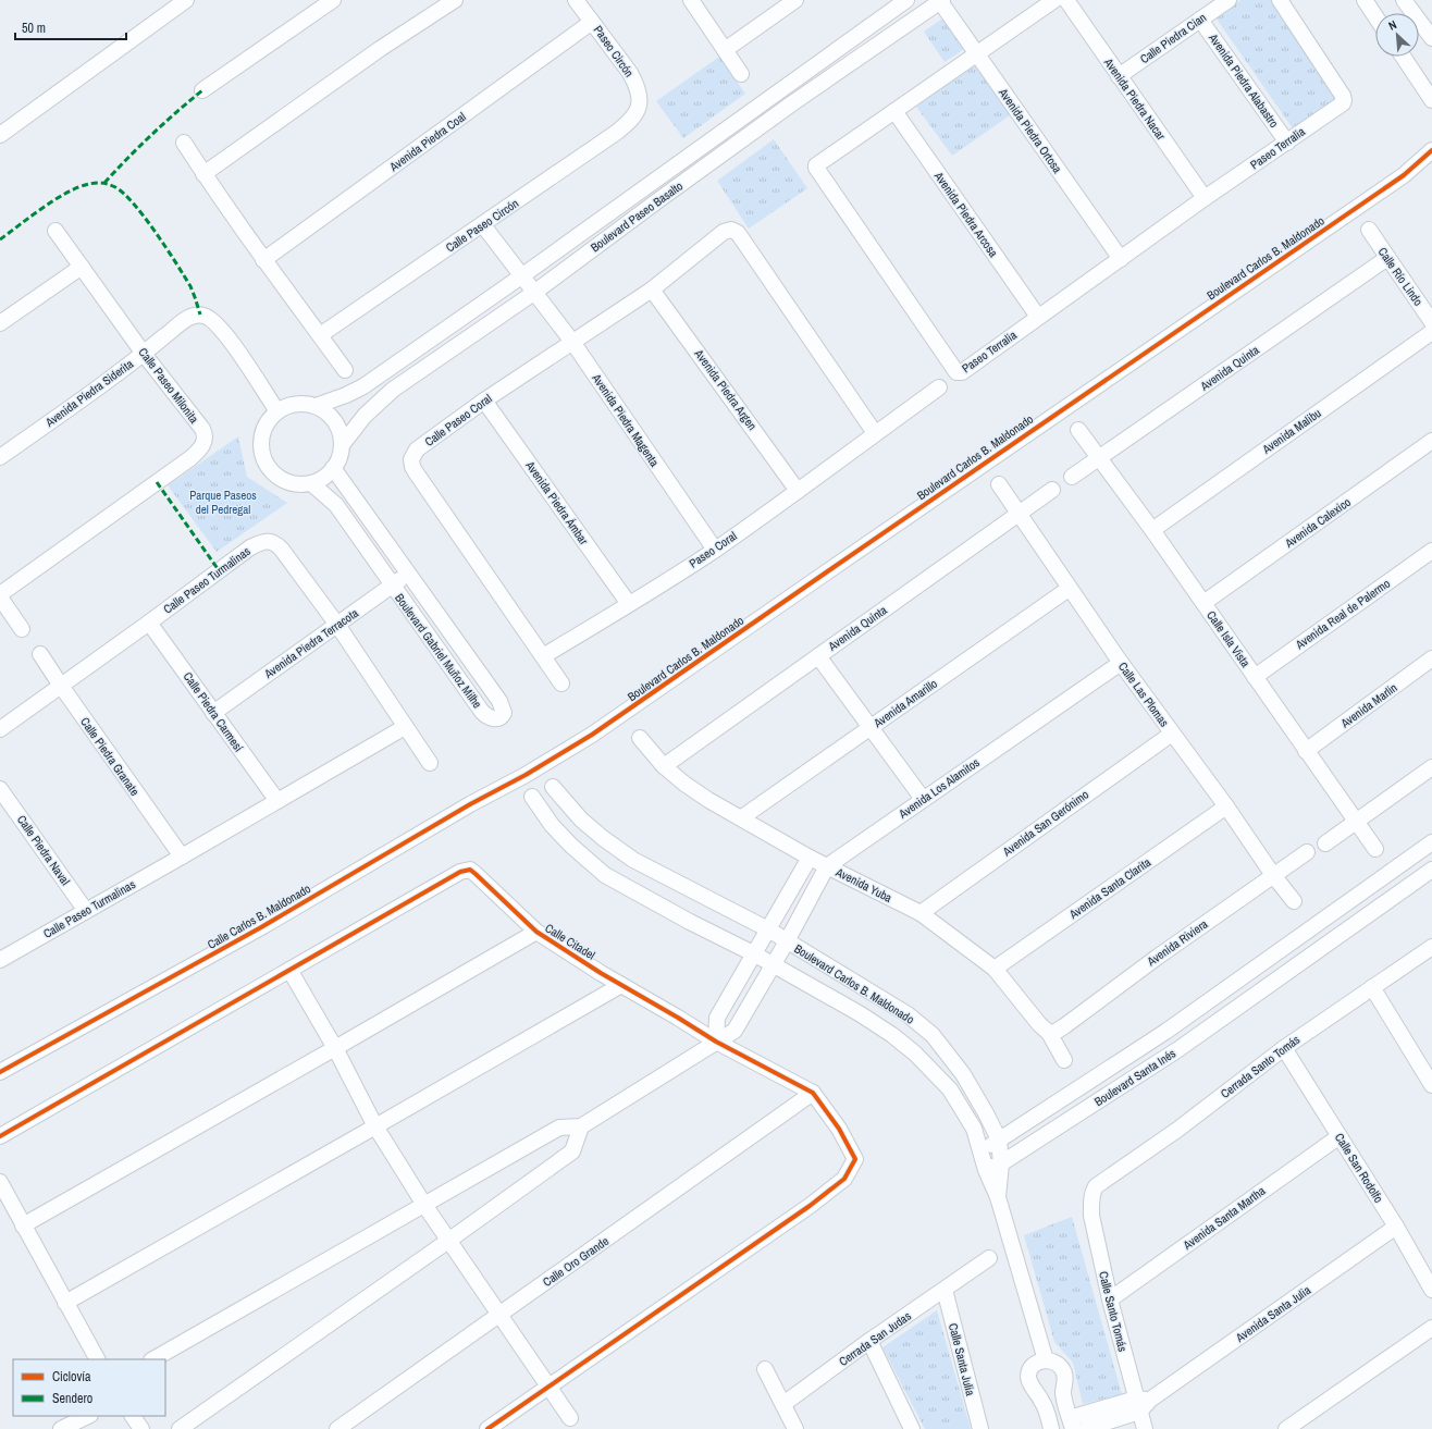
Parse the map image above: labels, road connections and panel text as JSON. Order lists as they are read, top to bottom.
{
  "streets": {
    "street": [
      "Calle Piedra Cian",
      "Paseo Circón",
      "Avenida Piedra Alabastro",
      "Avenida Piedra Nacar",
      "Avenida Piedra Ortosa",
      "Avenida Piedra Coal",
      "Paseo Terralia",
      "Avenida Piedra Arcosa",
      "Boulevard Paseo Basalto",
      "Calle Paseo Circón",
      "Boulevard Carlos B. Maldonado",
      "Calle Río Lindo",
      "Avenida Quinta",
      "Calle Paseo Milonita",
      "Avenida Piedra Argen",
      "Avenida Piedra Siderita",
      "Calle Paseo Coral",
      "Avenida Piedra Magenta",
      "Avenida Malibu",
      "Avenida Piedra Ámbar",
      "Avenida Calexico",
      "Paseo Coral",
      "Calle Paseo Turmalinas",
      "Avenida Real de Palermo",
      "Calle Isla Vista",
      "Avenida Piedra Terracota",
      "Boulevard Gabriel Muñoz Milhe",
      "Calle Las Plomas",
      "Avenida Amarillo",
      "Avenida Marlin",
      "Calle Piedra Carmesí",
      "Calle Piedra Granate",
      "Avenida Los Alamitos",
      "Avenida San Gerónimo",
      "Calle Piedra Naval",
      "Avenida Yuba",
      "Avenida Santa Clarita",
      "Calle Carlos B. Maldonado",
      "Calle Citadel",
      "Avenida Riviera",
      "Cerrada Santo Tomás",
      "Boulevard Santa Inés",
      "Calle San Rodolfo",
      "Avenida Santa Martha",
      "Calle Oro Grande",
      "Calle Santo Tomás",
      "Avenida Santa Julia",
      "Cerrada San Judas",
      "Calle Santa Julia"
    ]
  },
  "crossings": [
    ["Calle Piedra Cian", "Avenida Piedra Alabastro"],
    ["Calle Piedra Cian", "Avenida Piedra Nacar"],
    ["Paseo Circón", "Avenida Piedra Coal"],
    ["Paseo Circón", "Calle Paseo Circón"],
    ["Avenida Piedra Alabastro", "Paseo Terralia"],
    ["Avenida Piedra Nacar", "Paseo Terralia"],
    ["Avenida Piedra Ortosa", "Paseo Terralia"],
    ["Avenida Piedra Ortosa", "Boulevard Paseo Basalto"],
    ["Paseo Terralia", "Avenida Piedra Arcosa"],
    ["Boulevard Paseo Basalto", "Avenida Piedra Siderita"],
    ["Boulevard Paseo Basalto", "Avenida Piedra Magenta"],
    ["Boulevard Paseo Basalto", "Boulevard Gabriel Muñoz Milhe"],
    ["Calle Paseo Circón", "Avenida Piedra Magenta"],
    ["Boulevard Carlos B. Maldonado", "Avenida Los Alamitos"],
    ["Boulevard Carlos B. Maldonado", "Calle Carlos B. Maldonado"],
    ["Boulevard Carlos B. Maldonado", "Boulevard Santa Inés"],
    ["Calle Río Lindo", "Avenida Quinta"],
    ["Avenida Quinta", "Calle Isla Vista"],
    ["Avenida Quinta", "Calle Las Plomas"],
    ["Avenida Quinta", "Avenida Yuba"],
    ["Calle Paseo Milonita", "Avenida Piedra Siderita"],
    ["Avenida Piedra Argen", "Calle Paseo Coral"],
    ["Avenida Piedra Argen", "Paseo Coral"],
    ["Avenida Piedra Siderita", "Boulevard Gabriel Muñoz Milhe"],
    ["Calle Paseo Coral", "Avenida Piedra Magenta"],
    ["Calle Paseo Coral", "Avenida Piedra Ámbar"],
    ["Calle Paseo Coral", "Paseo Coral"],
    ["Avenida Piedra Magenta", "Paseo Coral"],
    ["Avenida Malibu", "Calle Isla Vista"],
    ["Avenida Piedra Ámbar", "Paseo Coral"],
    ["Avenida Calexico", "Calle Isla Vista"],
    ["Calle Paseo Turmalinas", "Avenida Piedra Terracota"],
    ["Calle Paseo Turmalinas", "Calle Piedra Carmesí"],
    ["Calle Paseo Turmalinas", "Calle Piedra Granate"],
    ["Calle Paseo Turmalinas", "Calle Piedra Naval"],
    ["Avenida Real de Palermo", "Calle Isla Vista"],
    ["Calle Isla Vista", "Avenida Marlin"],
    ["Avenida Piedra Terracota", "Boulevard Gabriel Muñoz Milhe"],
    ["Avenida Piedra Terracota", "Calle Piedra Carmesí"],
    ["Calle Las Plomas", "Avenida Amarillo"],
    ["Calle Las Plomas", "Avenida Los Alamitos"],
    ["Calle Las Plomas", "Avenida San Gerónimo"],
    ["Calle Las Plomas", "Avenida Santa Clarita"],
    ["Calle Las Plomas", "Avenida Riviera"],
    ["Avenida Amarillo", "Avenida Yuba"],
    ["Avenida Los Alamitos", "Avenida Yuba"],
    ["Avenida Los Alamitos", "Calle Citadel"],
    ["Avenida San Gerónimo", "Avenida Yuba"],
    ["Avenida Yuba", "Avenida Santa Clarita"],
    ["Avenida Yuba", "Avenida Riviera"],
    ["Calle Citadel", "Calle Oro Grande"],
    ["Cerrada Santo Tomás", "Calle San Rodolfo"],
    ["Cerrada Santo Tomás", "Calle Santo Tomás"],
    ["Calle San Rodolfo", "Avenida Santa Martha"],
    ["Calle San Rodolfo", "Avenida Santa Julia"],
    ["Avenida Santa Martha", "Calle Santo Tomás"],
    ["Calle Santo Tomás", "Avenida Santa Julia"],
    ["Cerrada San Judas", "Calle Santa Julia"]
  ],
  "parks": ["Parque Paseos del Pedregal"],
  "legend": ["Ciclovía", "Sendero"],
  "scale_bar": "50 m",
  "north": "top left"
}
